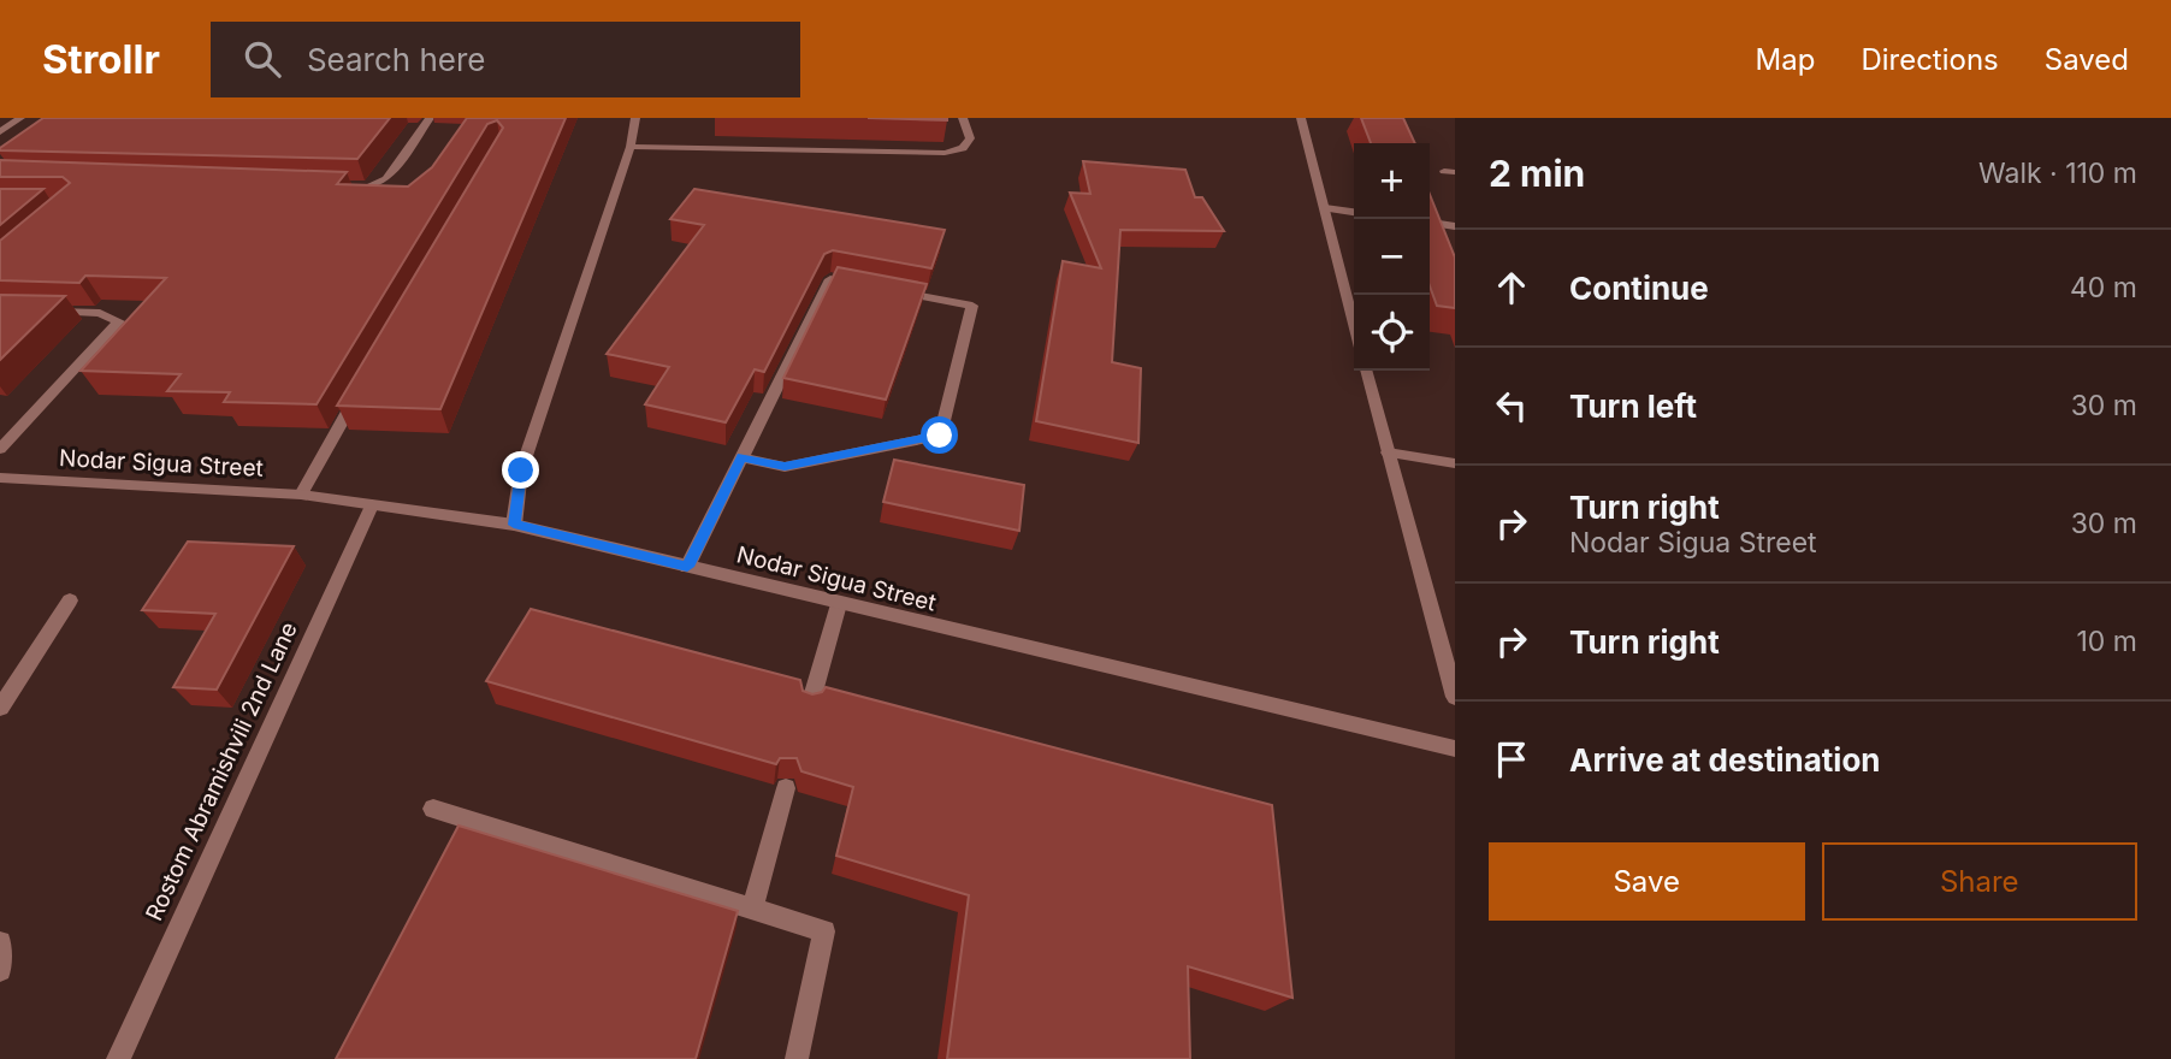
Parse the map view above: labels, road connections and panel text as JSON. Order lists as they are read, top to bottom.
{
  "streets": {
    "street": ["Nodar Sigua Street", "Rostom Abramishvili 2nd Lane"]
  },
  "crossings": [
    ["Nodar Sigua Street", "Rostom Abramishvili 2nd Lane"]
  ],
  "page": {
    "header": "Strollr",
    "search": "Search here",
    "nav": ["Map", "Directions", "Saved"],
    "heading": ["2 min", "Walk · 110 m"],
    "map_buttons": ["+", "−"],
    "list": [
      ["Continue", "40 m"],
      ["Turn left", "30 m"],
      ["Turn right", "Nodar Sigua Street", "30 m"],
      ["Turn right", "10 m"],
      "Arrive at destination"
    ],
    "buttons": ["Save", "Share"]
  }
}
